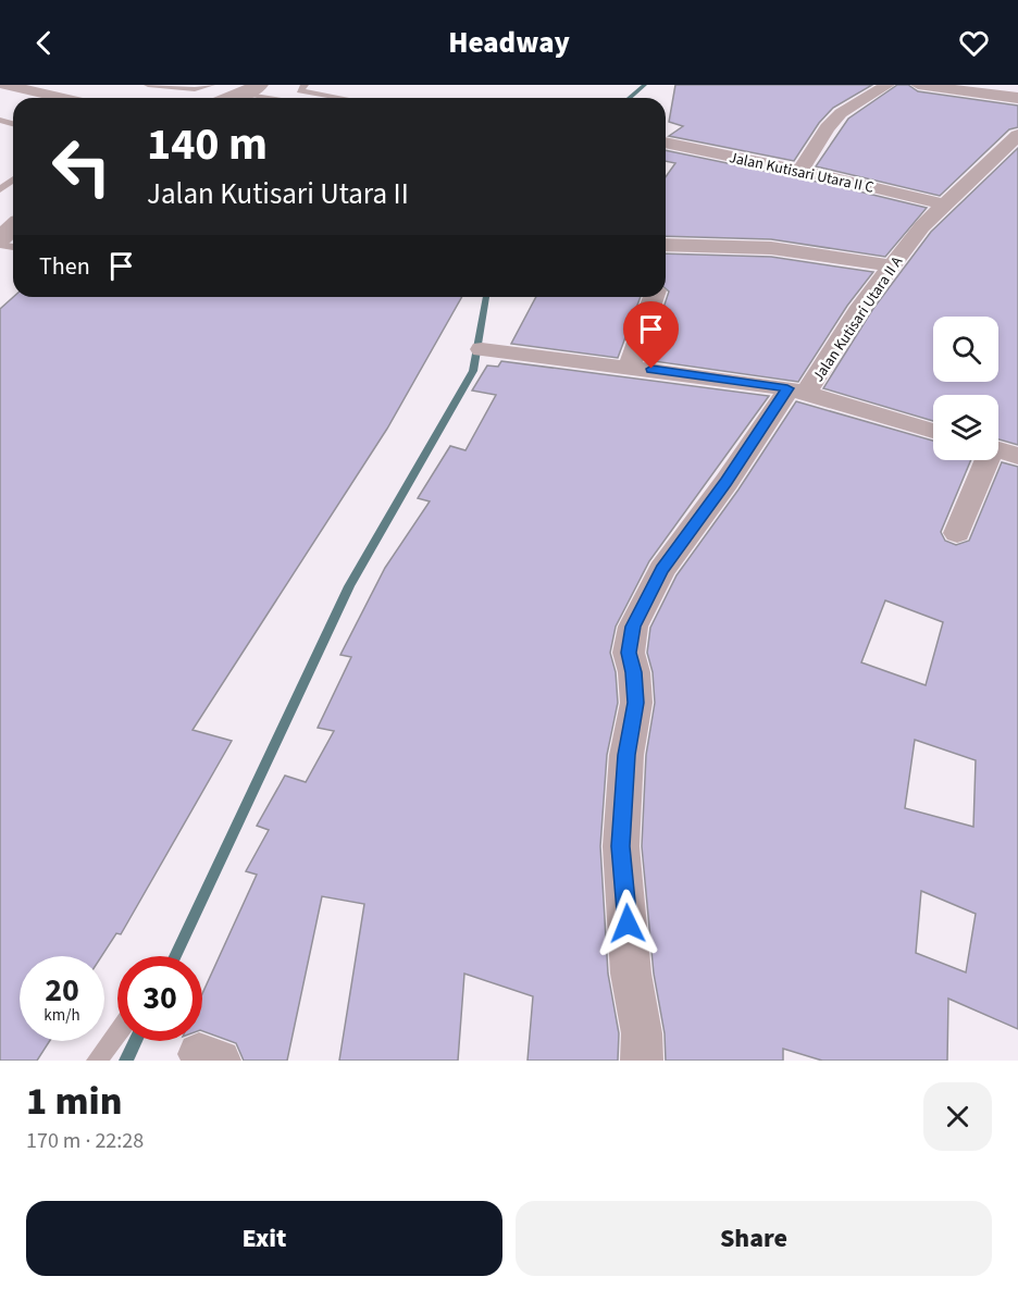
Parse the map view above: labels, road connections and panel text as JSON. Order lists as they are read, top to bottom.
{
  "streets": {
    "street": ["Jalan Kutisari Utara II C", "Jalan Kutisari Utara II A"]
  },
  "crossings": [
    ["Jalan Kutisari Utara II C", "Jalan Kutisari Utara II A"]
  ],
  "page": {
    "header": "Headway",
    "turn": ["140 m", "Jalan Kutisari Utara II"],
    "then": "Then",
    "speed": "20 km/h",
    "limit": "30",
    "heading": ["1 min", "170 m · 22:28"],
    "buttons": ["Exit", "Share"]
  }
}
